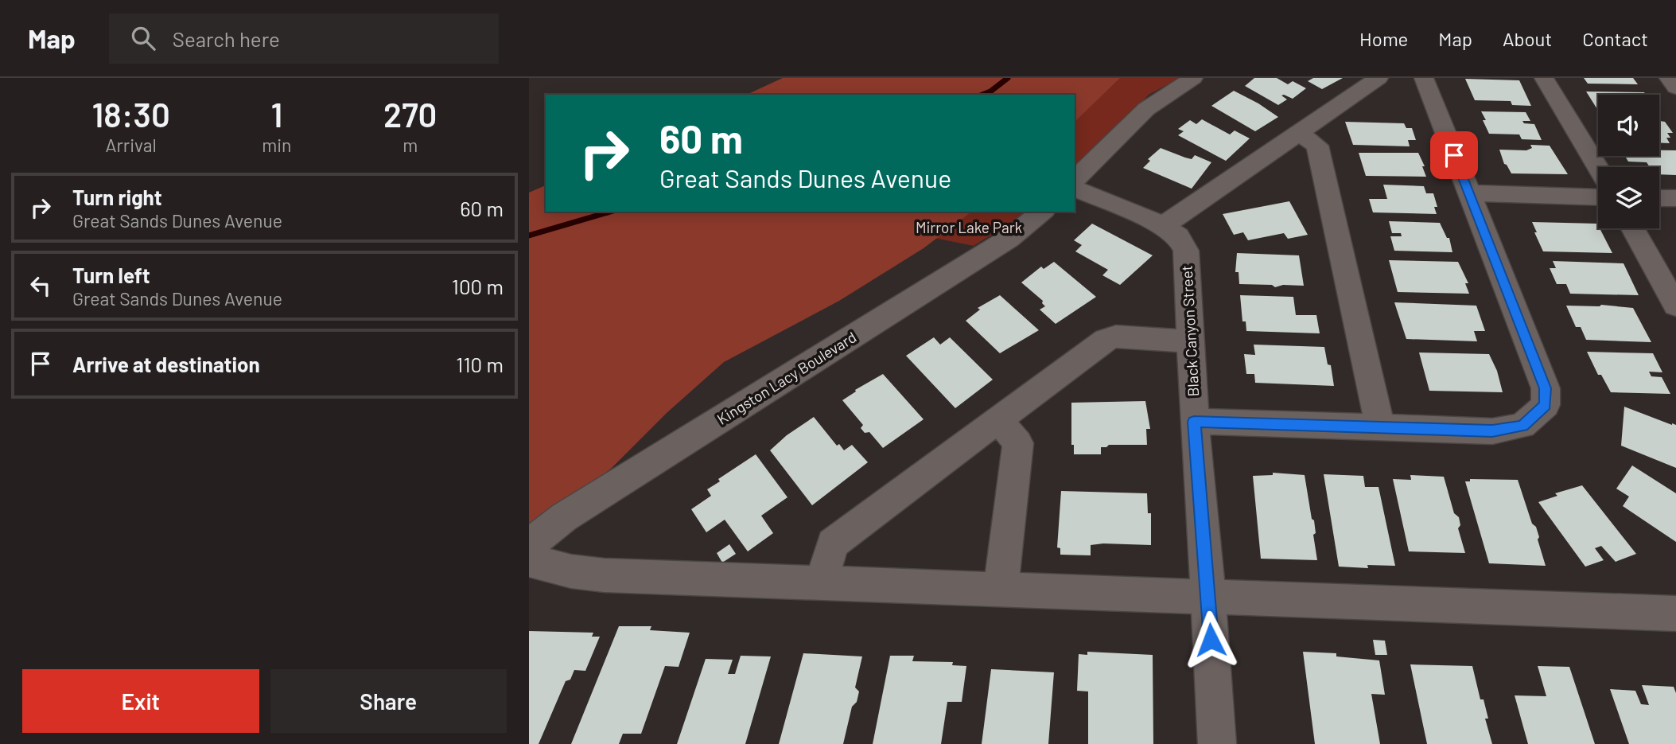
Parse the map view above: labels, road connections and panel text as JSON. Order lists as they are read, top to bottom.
{
  "streets": {
    "street": ["Black Canyon Street", "Kingston Lacy Boulevard"]
  },
  "parks": ["Mirror Lake Park"],
  "page": {
    "header": "Map",
    "search": "Search here",
    "nav": [
      "Home",
      "Map",
      "About",
      "Contact"
    ],
    "eta": [
      "18:30",
      "Arrival",
      "1",
      "min",
      "270",
      "m"
    ],
    "turn": ["60 m", "Great Sands Dunes Avenue"],
    "list": [
      {
        "name": "Turn right",
        "note": "Great Sands Dunes Avenue",
        "value": "60 m"
      },
      {
        "name": "Turn left",
        "note": "Great Sands Dunes Avenue",
        "value": "100 m"
      },
      {
        "name": "Arrive at destination",
        "value": "110 m"
      }
    ],
    "buttons": ["Exit", "Share"]
  }
}
